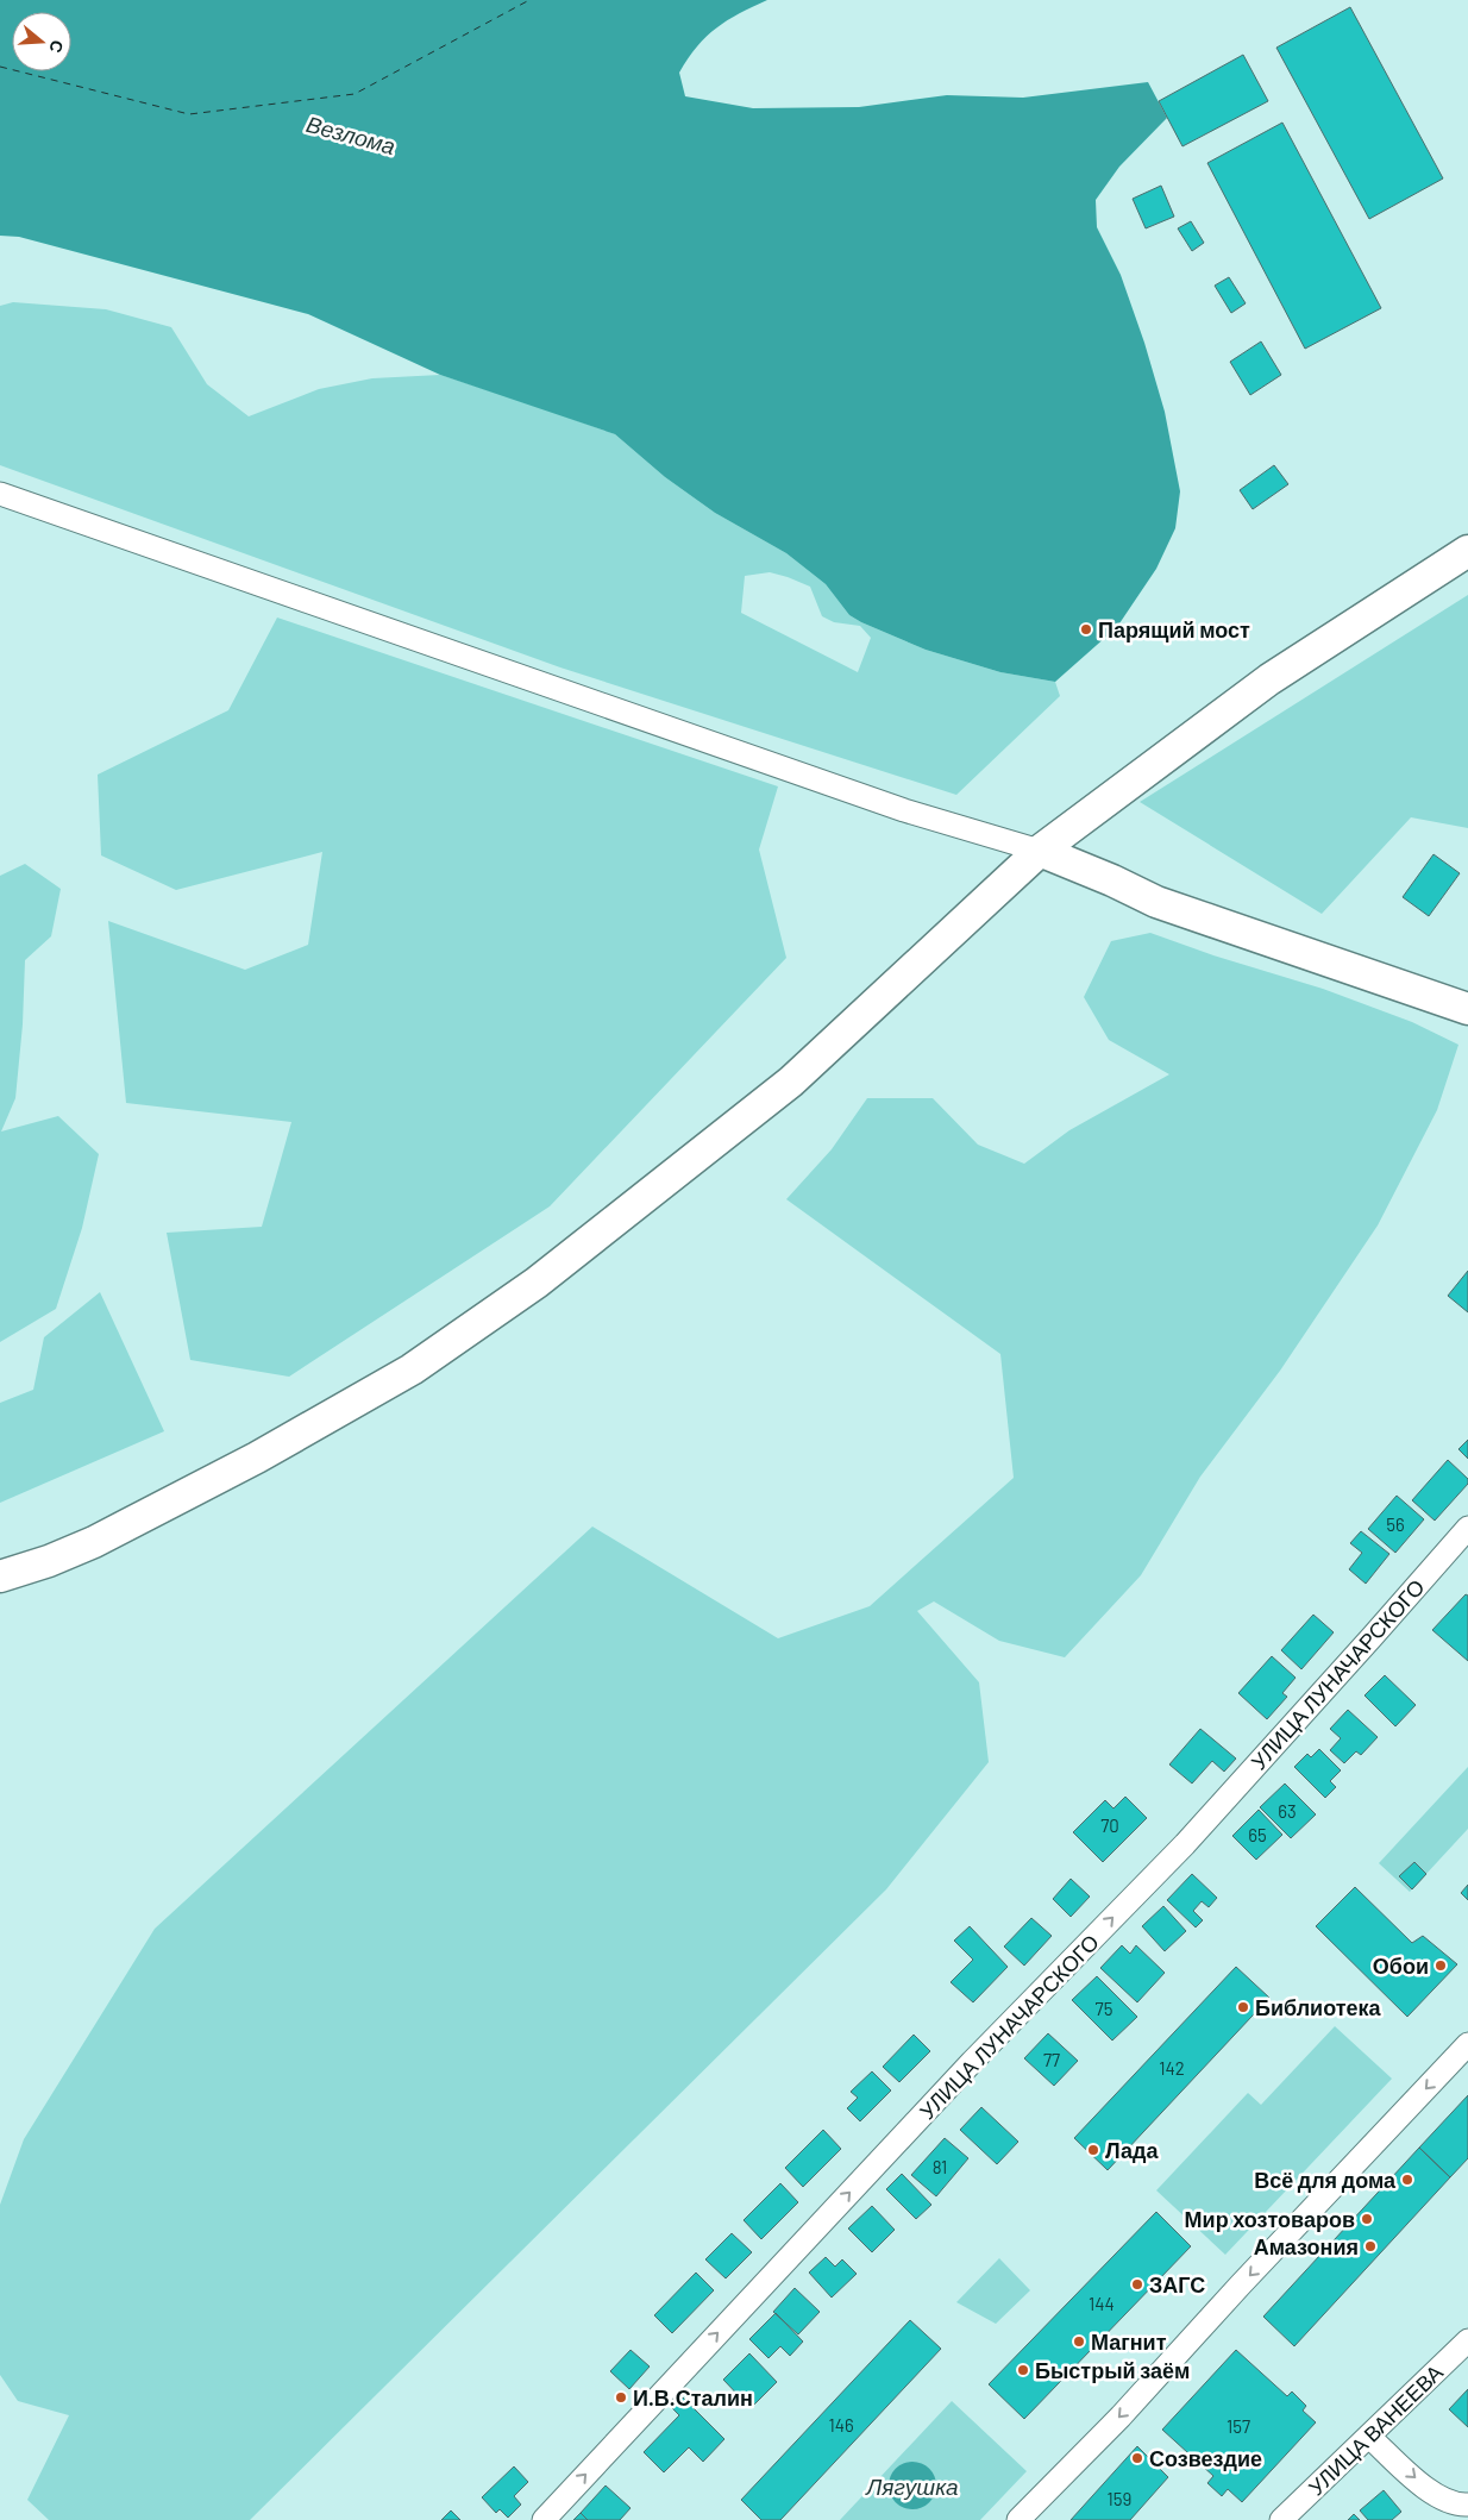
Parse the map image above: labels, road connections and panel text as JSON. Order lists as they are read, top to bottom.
{
  "streets": {
    "street": ["УЛИЦА ЛУНАЧАРСКОГО", "УЛИЦА ВАНЕЕВА"]
  },
  "one_way": ["УЛИЦА ЛУНАЧАРСКОГО"],
  "water": ["Везлома", "Лягушка"],
  "places": [
    "Парящий мост",
    "Обои",
    "Библиотека",
    "Лада",
    "Всё для дома",
    "Мир хозтоваров",
    "Амазония",
    "ЗАГС",
    "Магнит",
    "Быстрый заём",
    "И.В.Сталин",
    "Созвездие"
  ],
  "house_numbers": [
    "56",
    "63",
    "70",
    "65",
    "75",
    "77",
    "142",
    "81",
    "144",
    "146",
    "157",
    "159"
  ],
  "north": "right"
}
